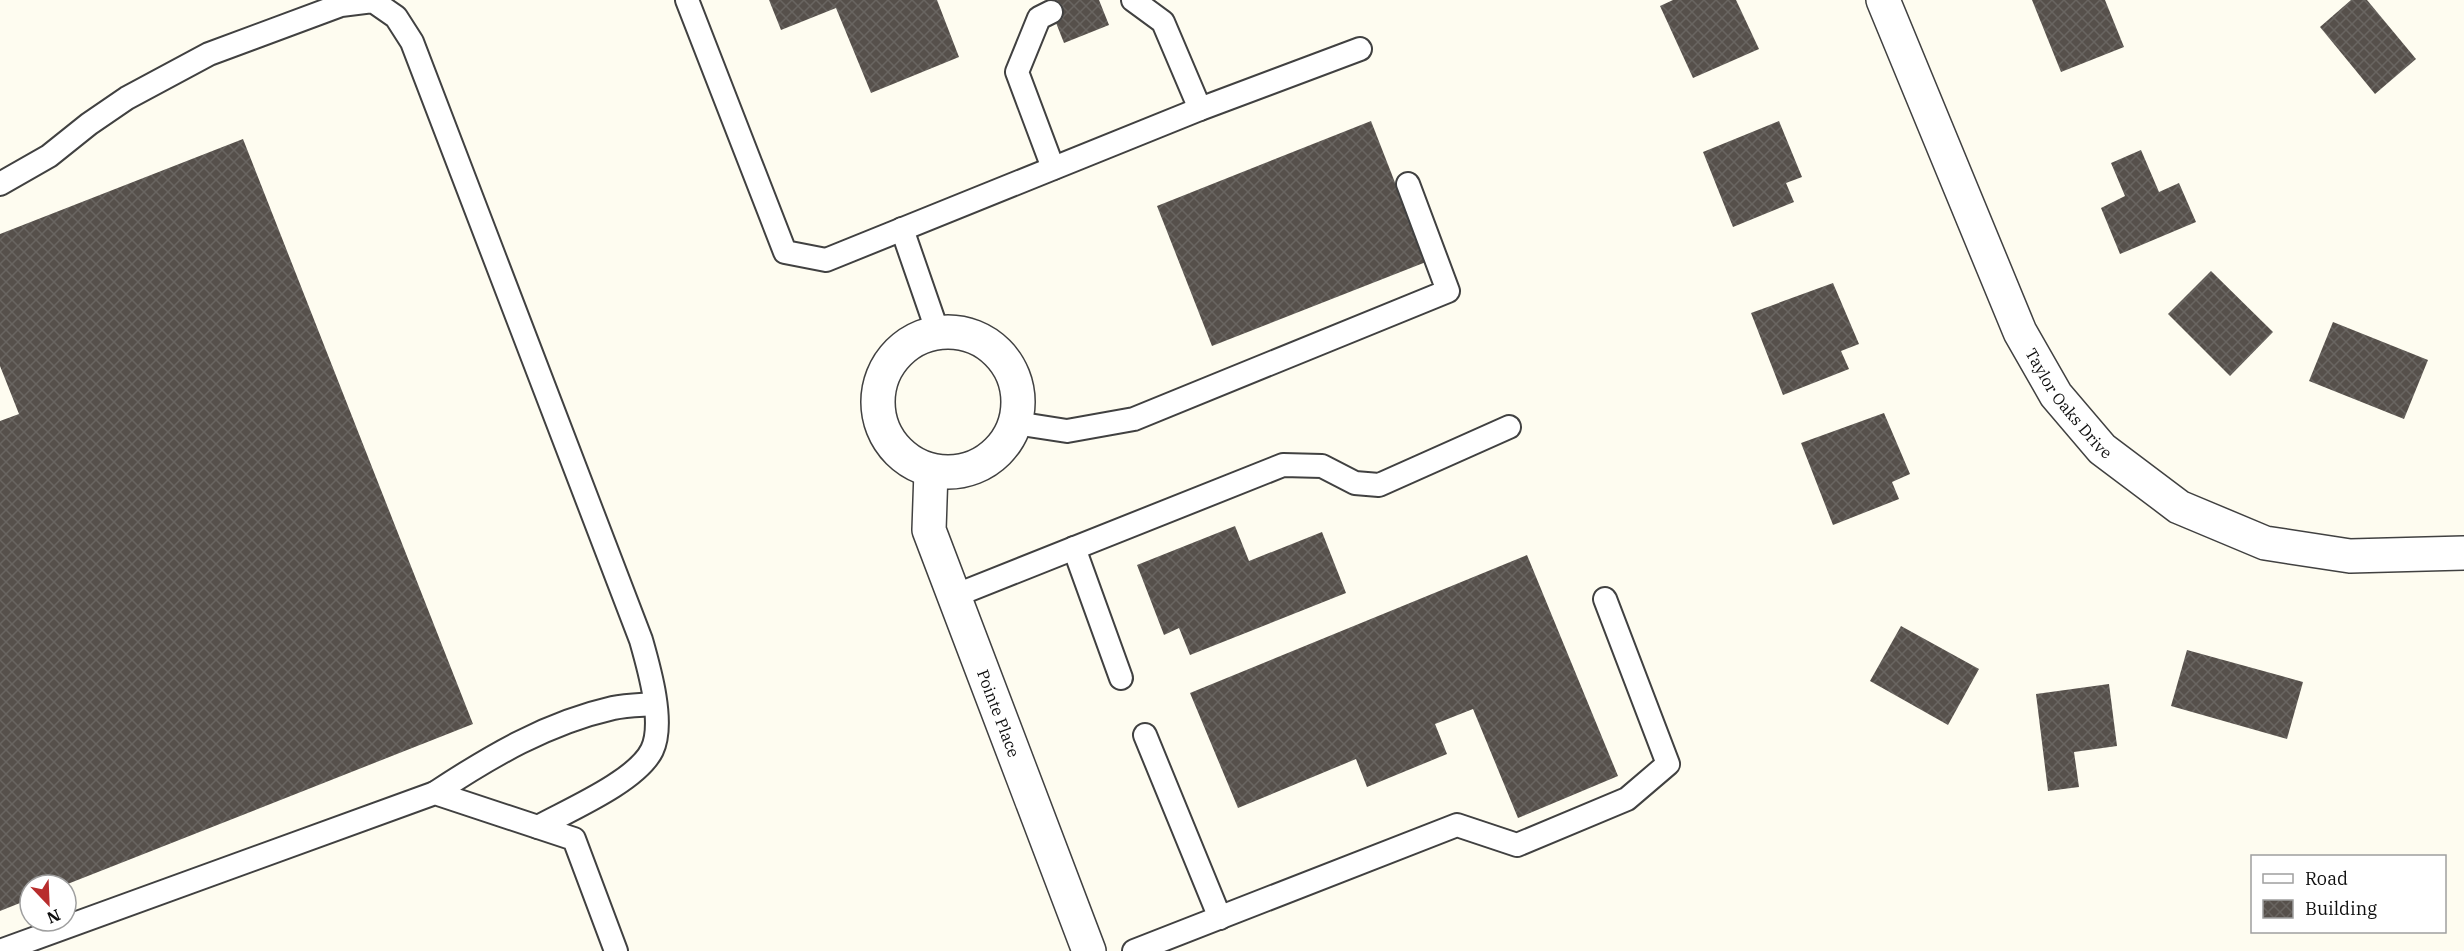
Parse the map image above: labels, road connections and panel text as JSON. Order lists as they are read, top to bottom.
{
  "streets": {
    "street": ["Taylor Oaks Drive", "Pointe Place"]
  },
  "legend": ["Road", "Building"],
  "north": "bottom right"
}
